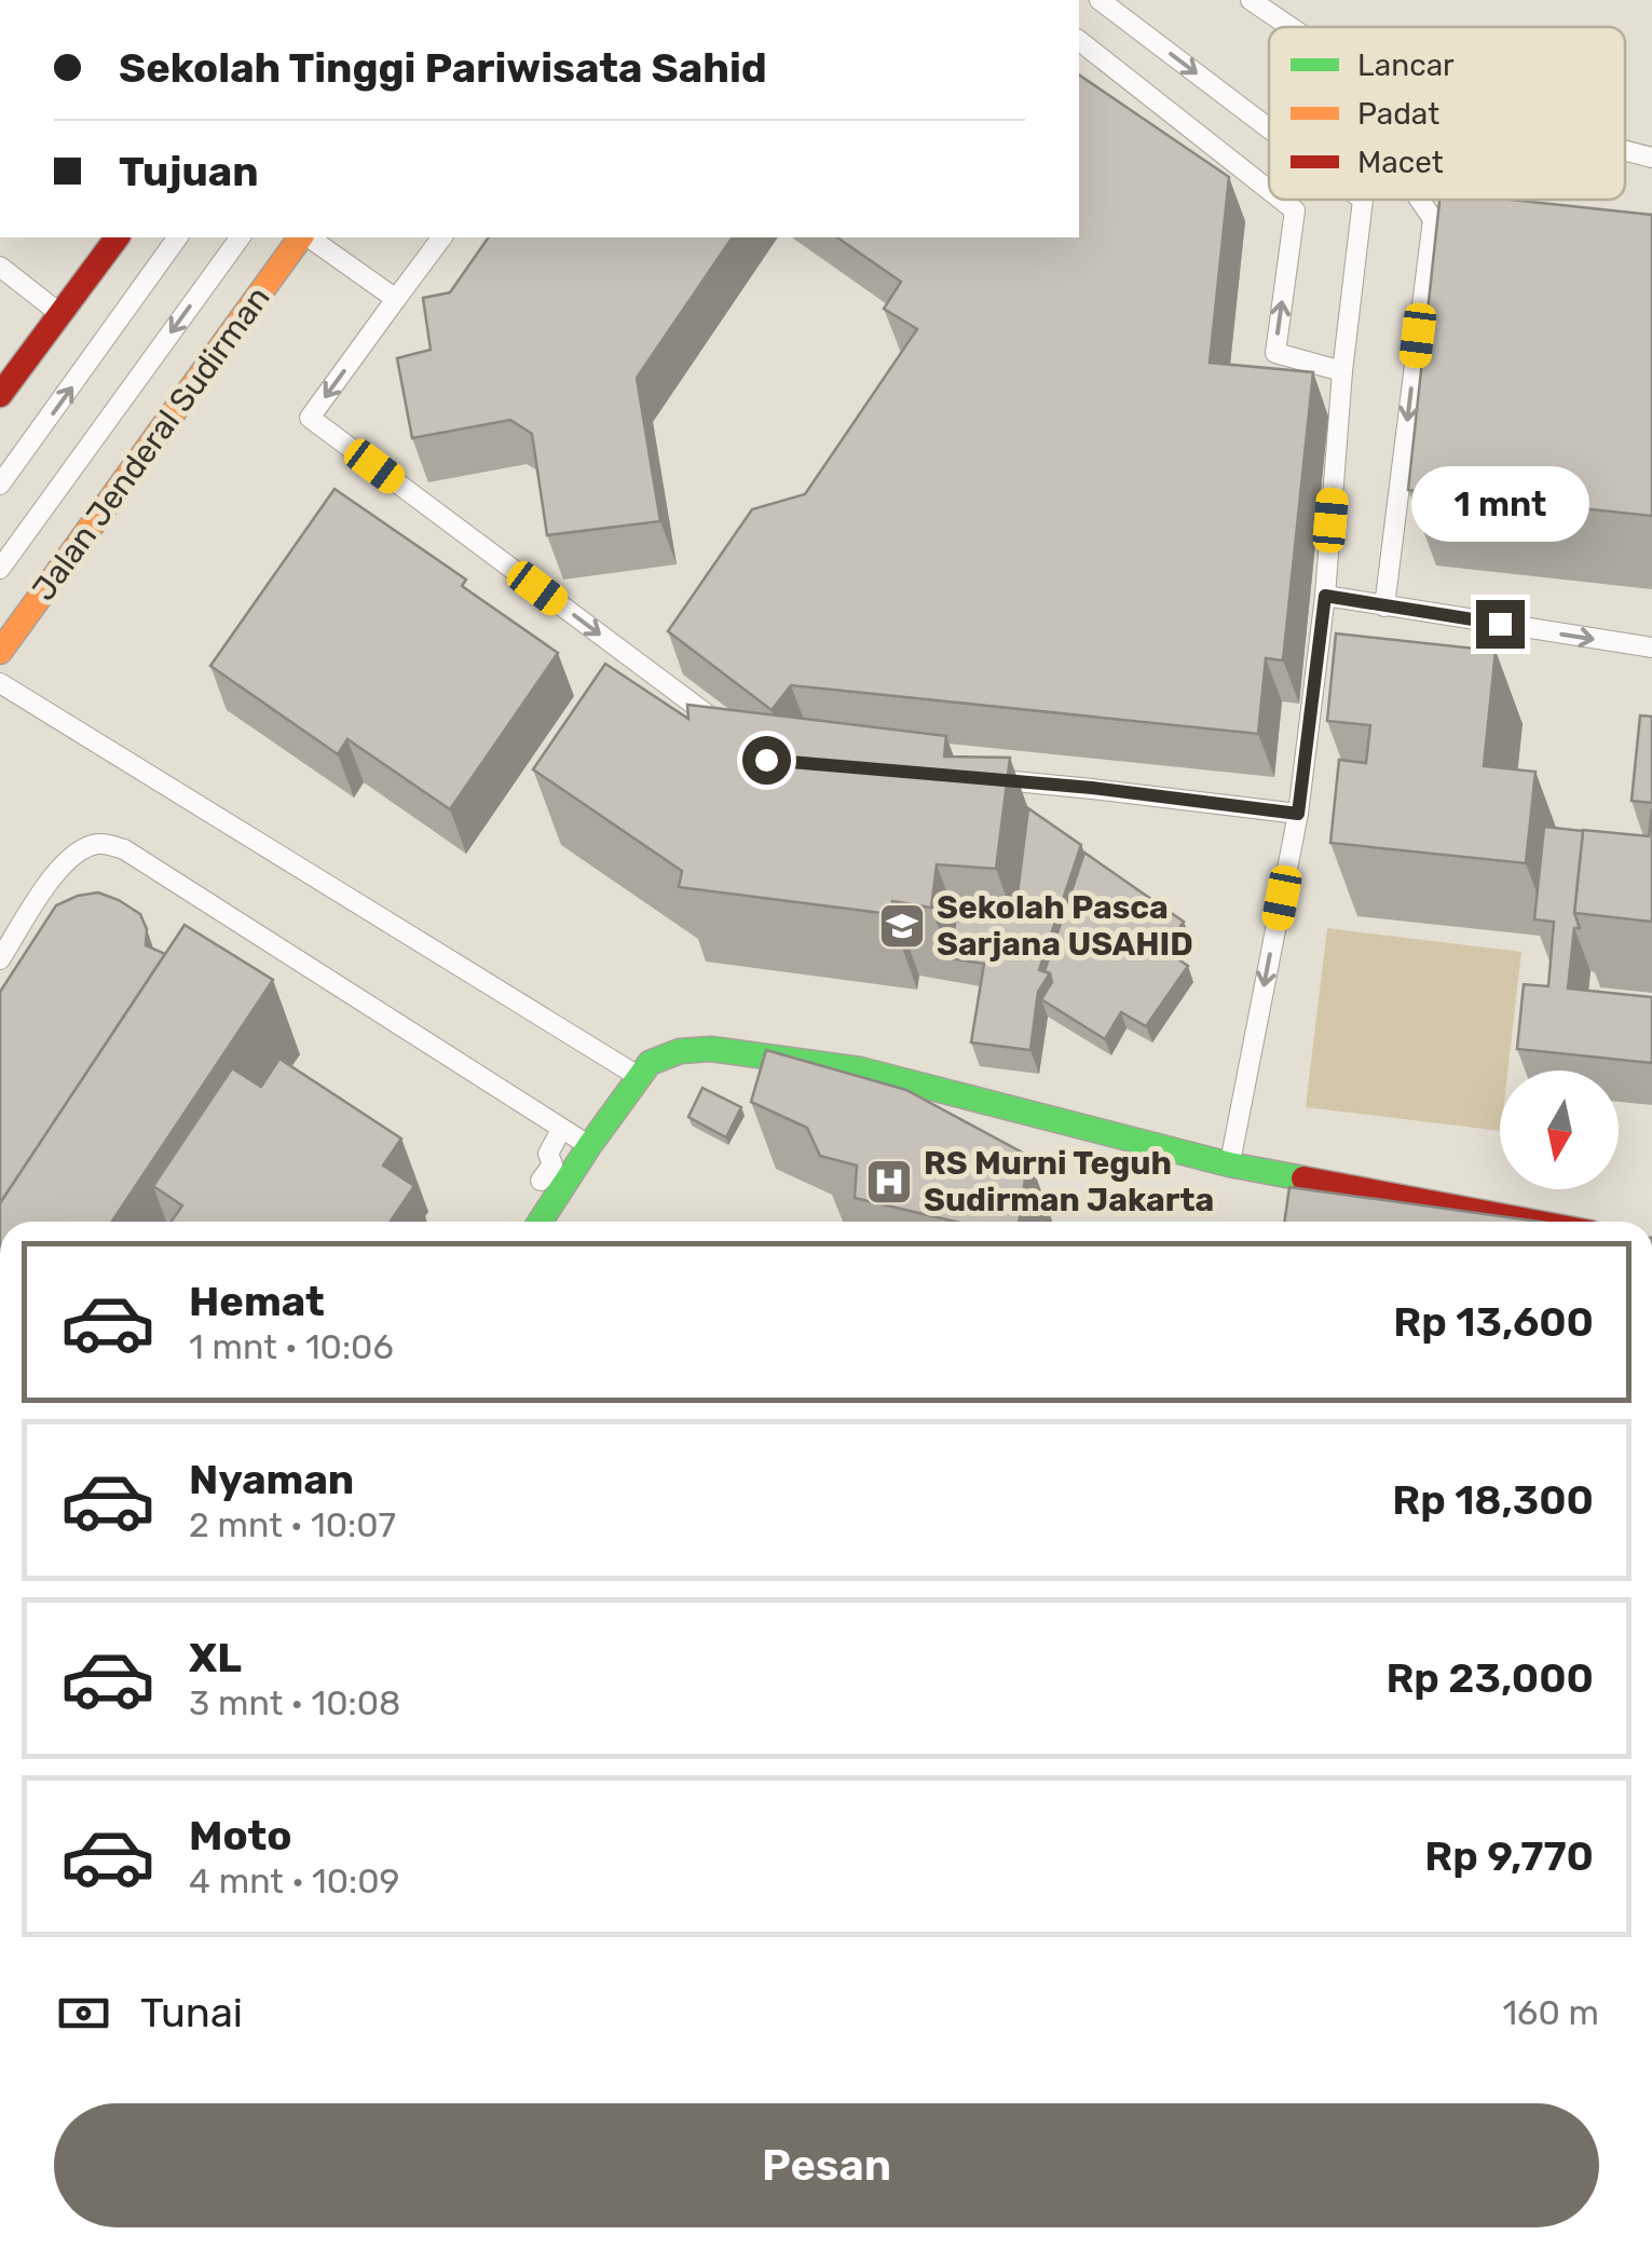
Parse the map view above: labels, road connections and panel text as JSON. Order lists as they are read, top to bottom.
{
  "streets": {
    "street": ["Jalan Jenderal Sudirman"]
  },
  "places": {
    "school or university": ["Sekolah Pasca Sarjana USAHID"],
    "hospital": ["RS Murni Teguh Sudirman Jakarta"]
  },
  "legend": ["Lancar", "Padat", "Macet"],
  "north": "bottom",
  "page": {
    "banner": ["Sekolah Tinggi Pariwisata Sahid", "Tujuan"],
    "bubble": "1 mnt",
    "list": [
      {
        "name": "Hemat",
        "note": "1 mnt · 10:06",
        "value": "Rp 13,600"
      },
      {
        "name": "Nyaman",
        "note": "2 mnt · 10:07",
        "value": "Rp 18,300"
      },
      {
        "name": "XL",
        "note": "3 mnt · 10:08",
        "value": "Rp 23,000"
      },
      {
        "name": "Moto",
        "note": "4 mnt · 10:09",
        "value": "Rp 9,770"
      }
    ],
    "pay": ["Tunai", "160 m"],
    "buttons": "Pesan"
  }
}
